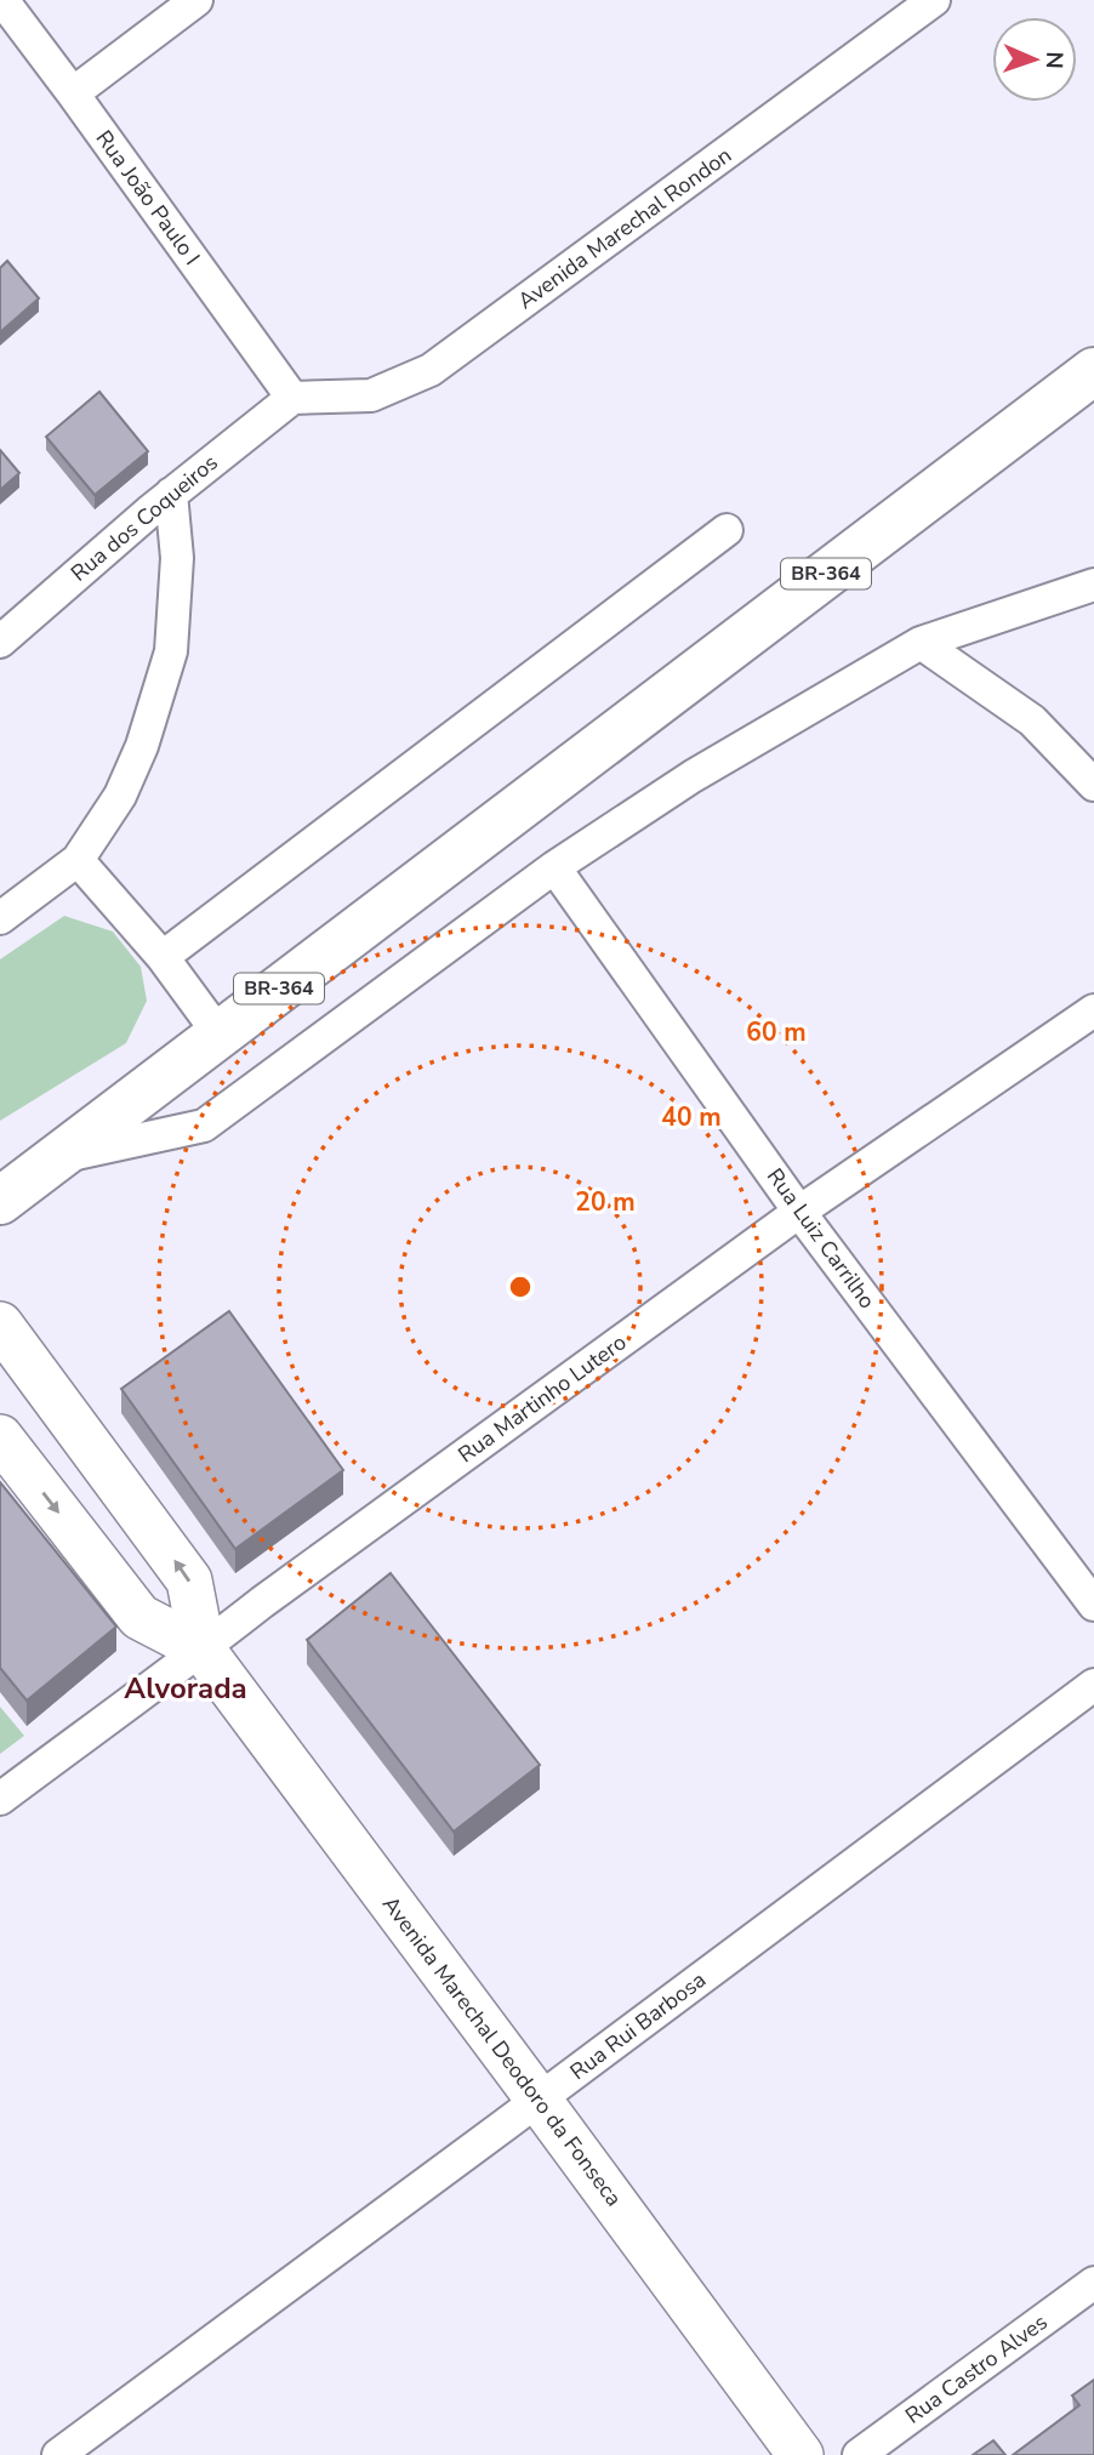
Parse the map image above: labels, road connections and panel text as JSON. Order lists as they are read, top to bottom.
{
  "streets": {
    "highway": ["BR-364"],
    "main road": ["Avenida Marechal Deodoro da Fonseca"],
    "street": [
      "Rua João Paulo I",
      "Avenida Marechal Rondon",
      "Rua dos Coqueiros",
      "Rua Luiz Carrilho",
      "Rua Martinho Lutero",
      "Rua Rui Barbosa",
      "Rua Castro Alves"
    ]
  },
  "crossings": [
    ["Rua João Paulo I", "Avenida Marechal Rondon"],
    ["Rua João Paulo I", "Rua dos Coqueiros"],
    ["Avenida Marechal Rondon", "Rua dos Coqueiros"],
    ["Rua Luiz Carrilho", "Rua Martinho Lutero"],
    ["Rua Martinho Lutero", "Avenida Marechal Deodoro da Fonseca"],
    ["Rua Rui Barbosa", "Avenida Marechal Deodoro da Fonseca"]
  ],
  "districts": ["Alvorada"],
  "north": "right",
  "rings": ["60 m", "40 m", "20 m"]
}
